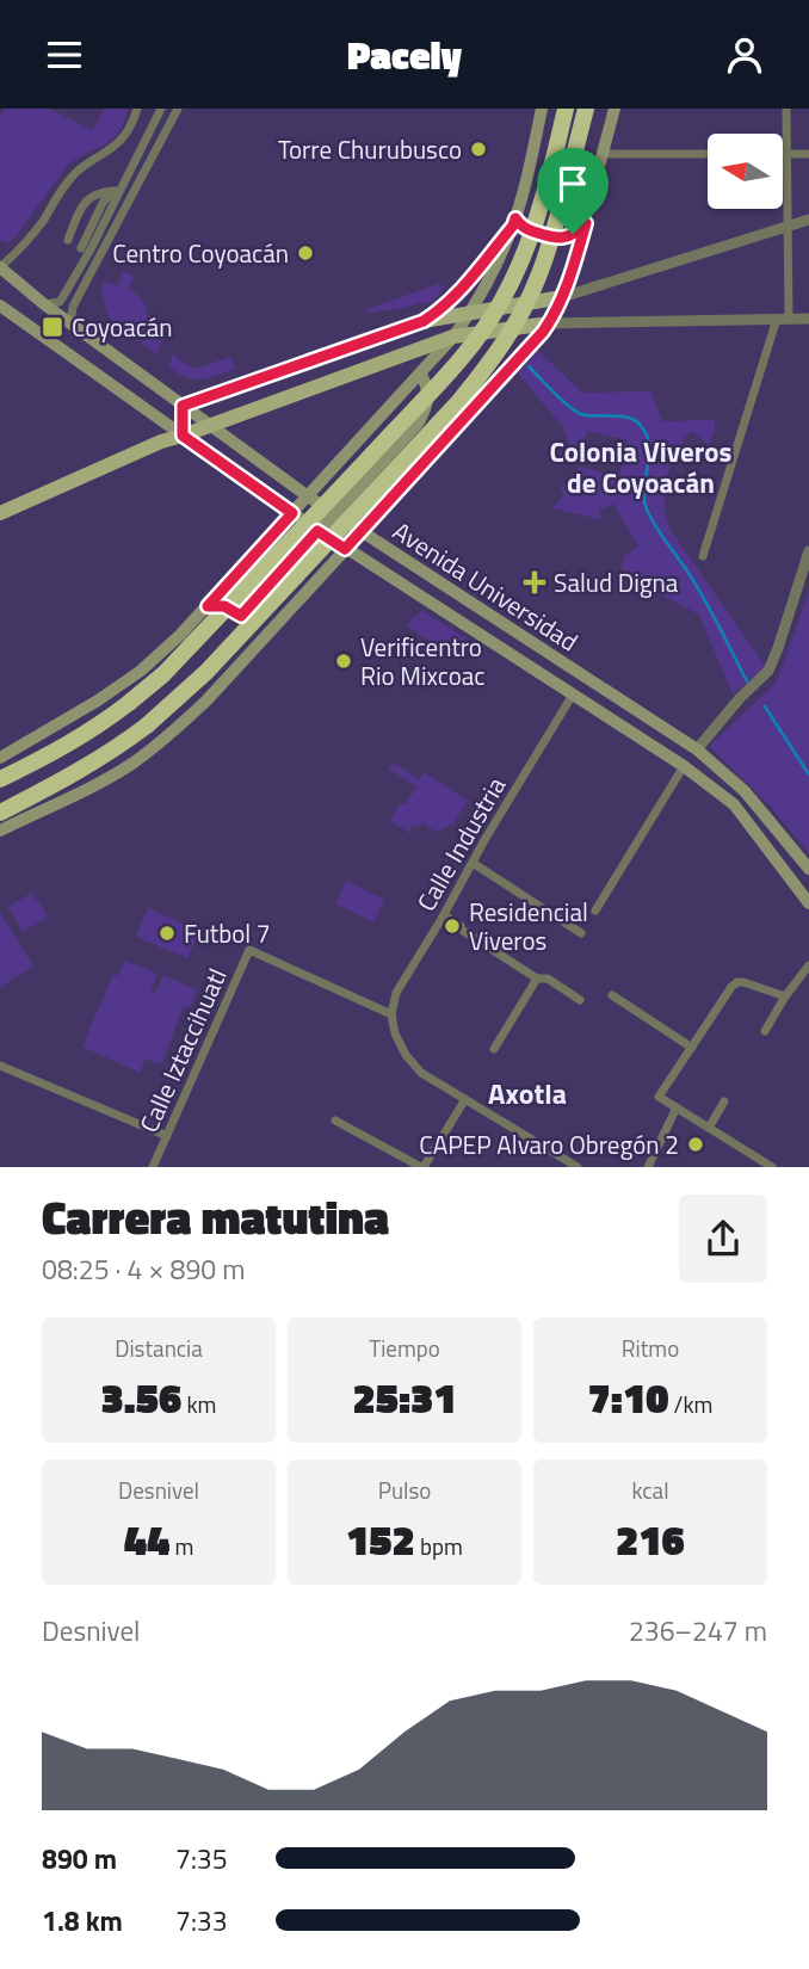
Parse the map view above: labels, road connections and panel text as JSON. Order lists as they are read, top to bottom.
{
  "streets": {
    "main road": ["Avenida Universidad"],
    "street": ["Calle Industria", "Calle Iztaccihuatl"]
  },
  "crossings": [
    ["Avenida Universidad", "Calle Industria"],
    ["Calle Industria", "Calle Iztaccihuatl"]
  ],
  "districts": ["Colonia Viveros de Coyoacán", "Axotla"],
  "places": {
    "other": [
      "Torre Churubusco",
      "Centro Coyoacán",
      "Verificentro Rio Mixcoac",
      "Residencial Viveros",
      "Futbol 7",
      "CAPEP Alvaro Obregón 2"
    ],
    "transit": ["Coyoacán"],
    "health": ["Salud Digna"]
  },
  "north": "left",
  "page": {
    "header": "Pacely",
    "heading": ["Carrera matutina", "08:25 · 4 × 890 m"],
    "stats": [
      ["Distancia", "3.56 km"],
      ["Tiempo", "25:31"],
      ["Ritmo", "7:10 /km"],
      ["Desnivel", "44 m"],
      ["Pulso", "152 bpm"],
      ["kcal", "216"]
    ],
    "chart": ["Desnivel", "236–247 m"],
    "list": [
      {
        "name": "890 m",
        "note": "7:35"
      },
      {
        "name": "1.8 km",
        "note": "7:33"
      }
    ]
  }
}
